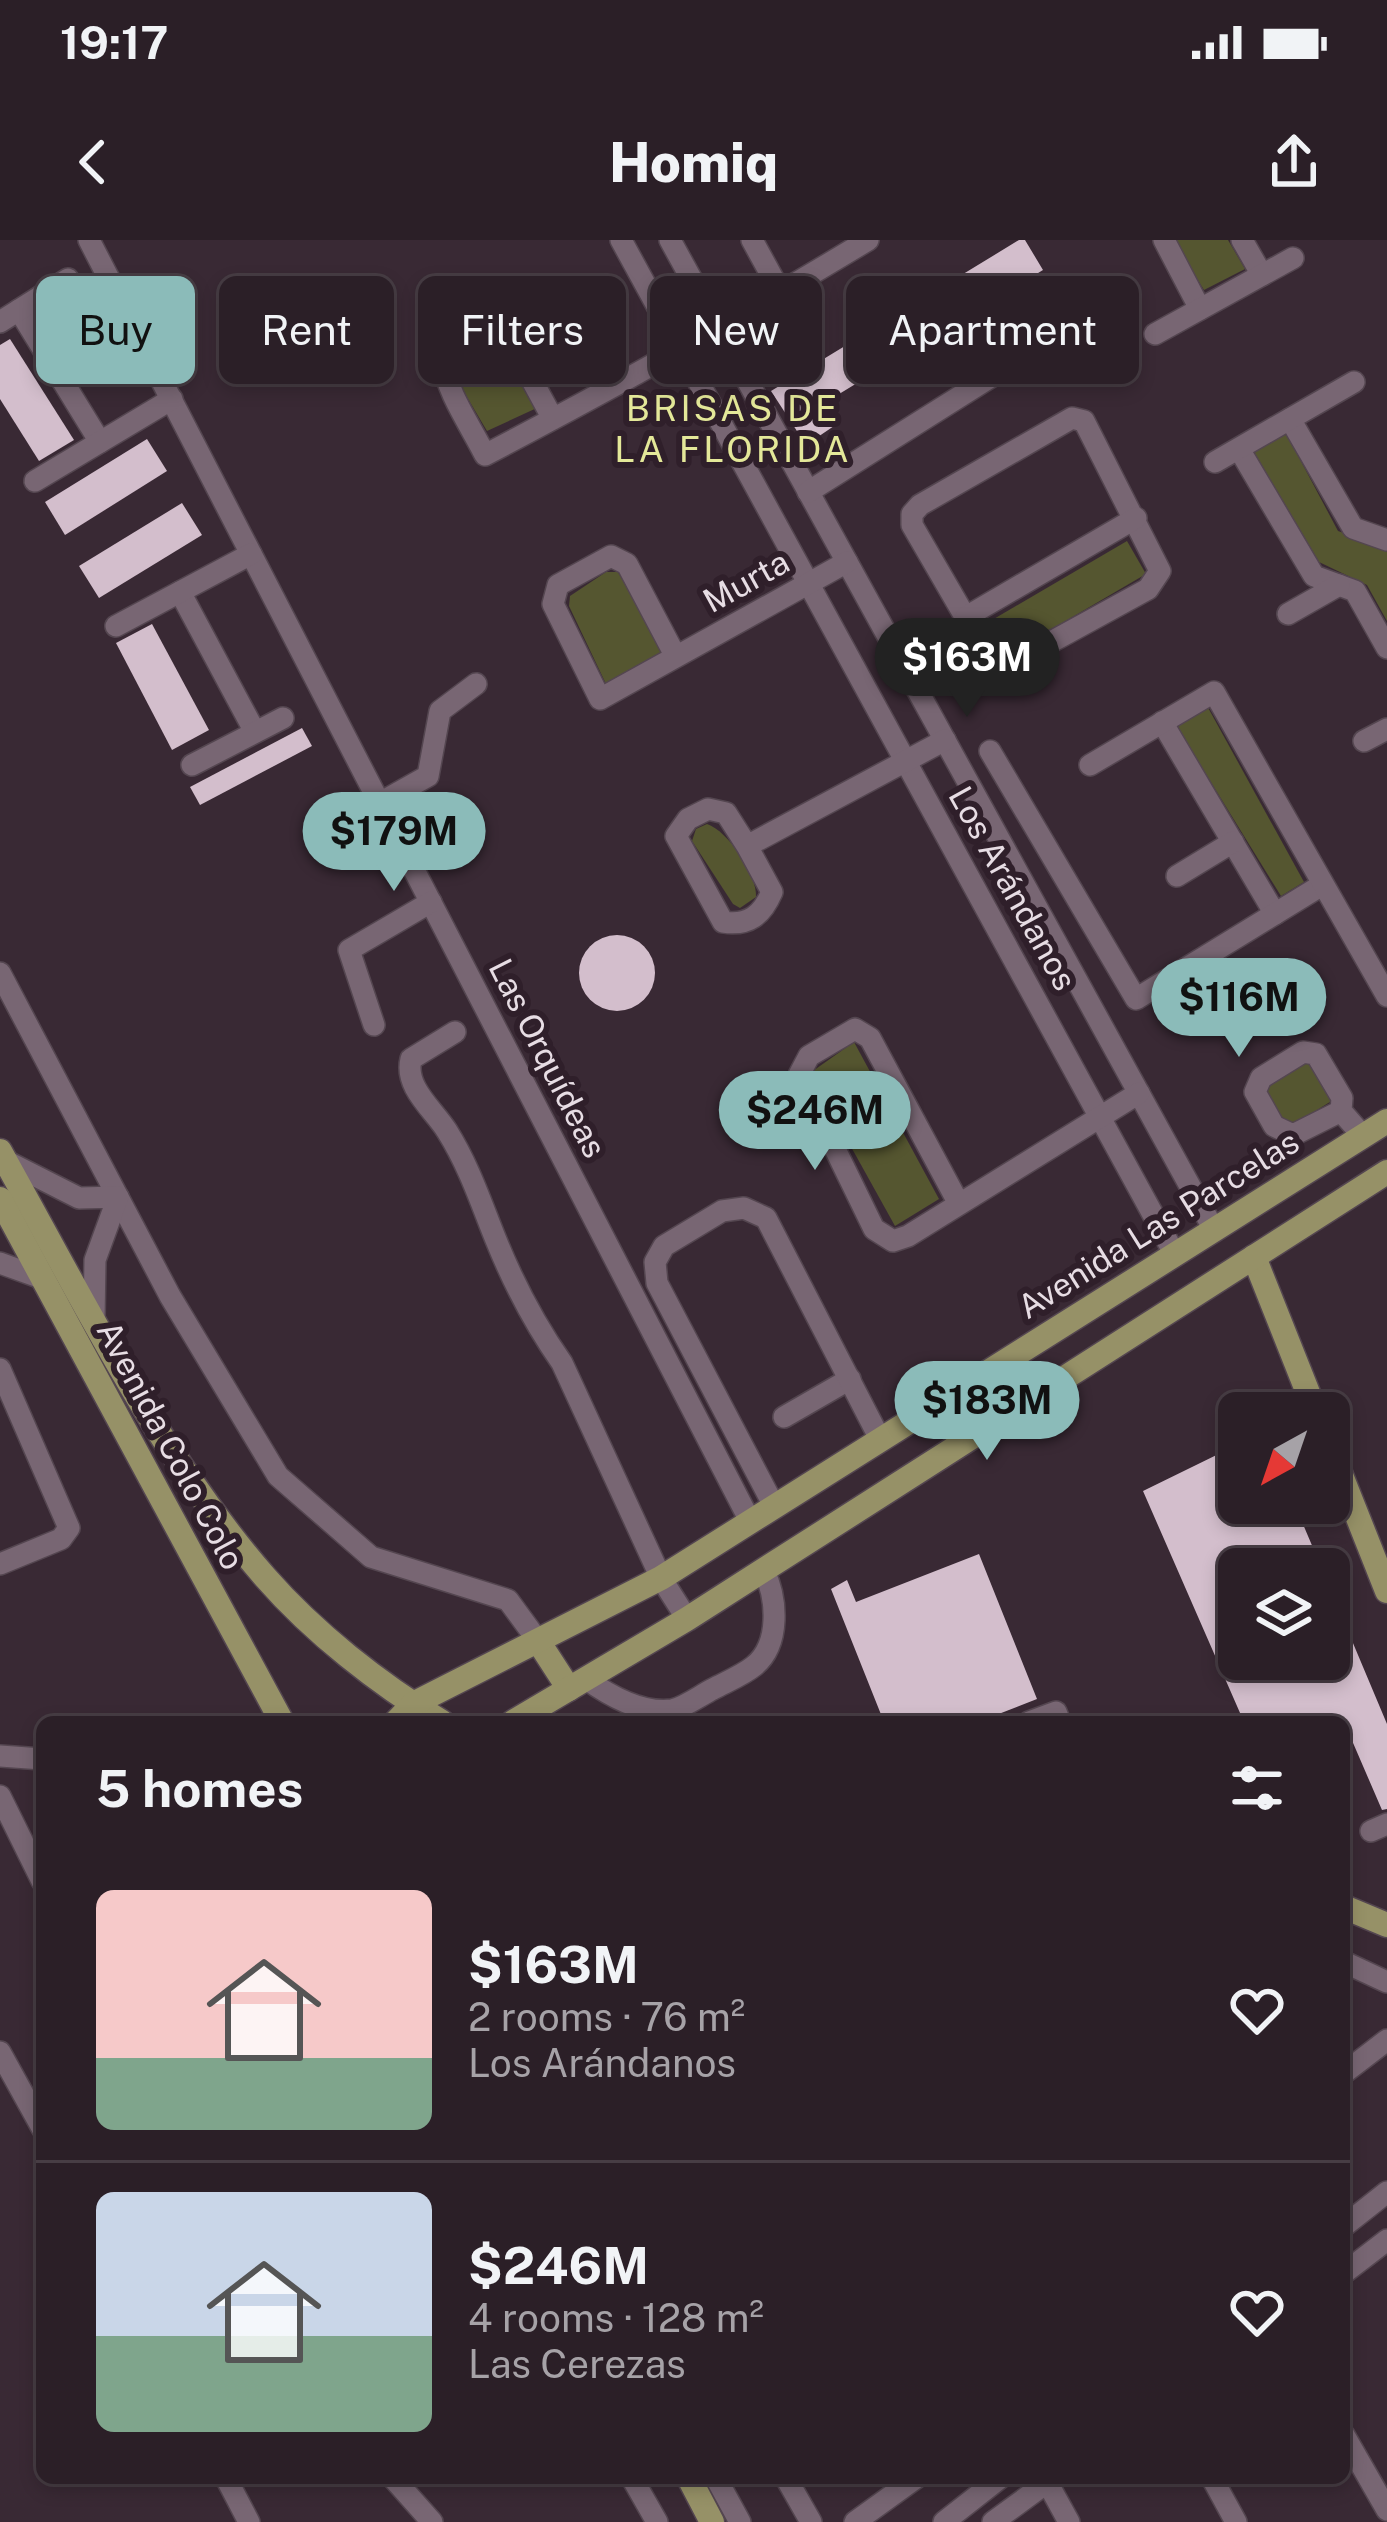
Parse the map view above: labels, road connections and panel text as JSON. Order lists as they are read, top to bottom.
{
  "streets": {
    "main road": ["Avenida Las Parcelas", "Avenida Colo Colo"],
    "street": ["Murta", "Los Arándanos", "Las Orquídeas"]
  },
  "crossings": [
    ["Murta", "Los Arándanos"],
    ["Los Arándanos", "Avenida Las Parcelas"],
    ["Las Orquídeas", "Avenida Las Parcelas"]
  ],
  "districts": ["BRISAS DE LA FLORIDA"],
  "north": "bottom left",
  "page": {
    "status": "19:17",
    "header": "Homiq",
    "chip": [
      "Buy",
      "Rent",
      "Filters",
      "New",
      "Apartment"
    ],
    "price": [
      "$163M",
      "$179M",
      "$116M",
      "$246M",
      "$183M"
    ],
    "heading": "5 homes",
    "list": [
      {
        "name": "$163M",
        "note": "2 rooms · 76 m² · Los Arándanos"
      },
      {
        "name": "$246M",
        "note": "4 rooms · 128 m² · Las Cerezas"
      }
    ]
  }
}
